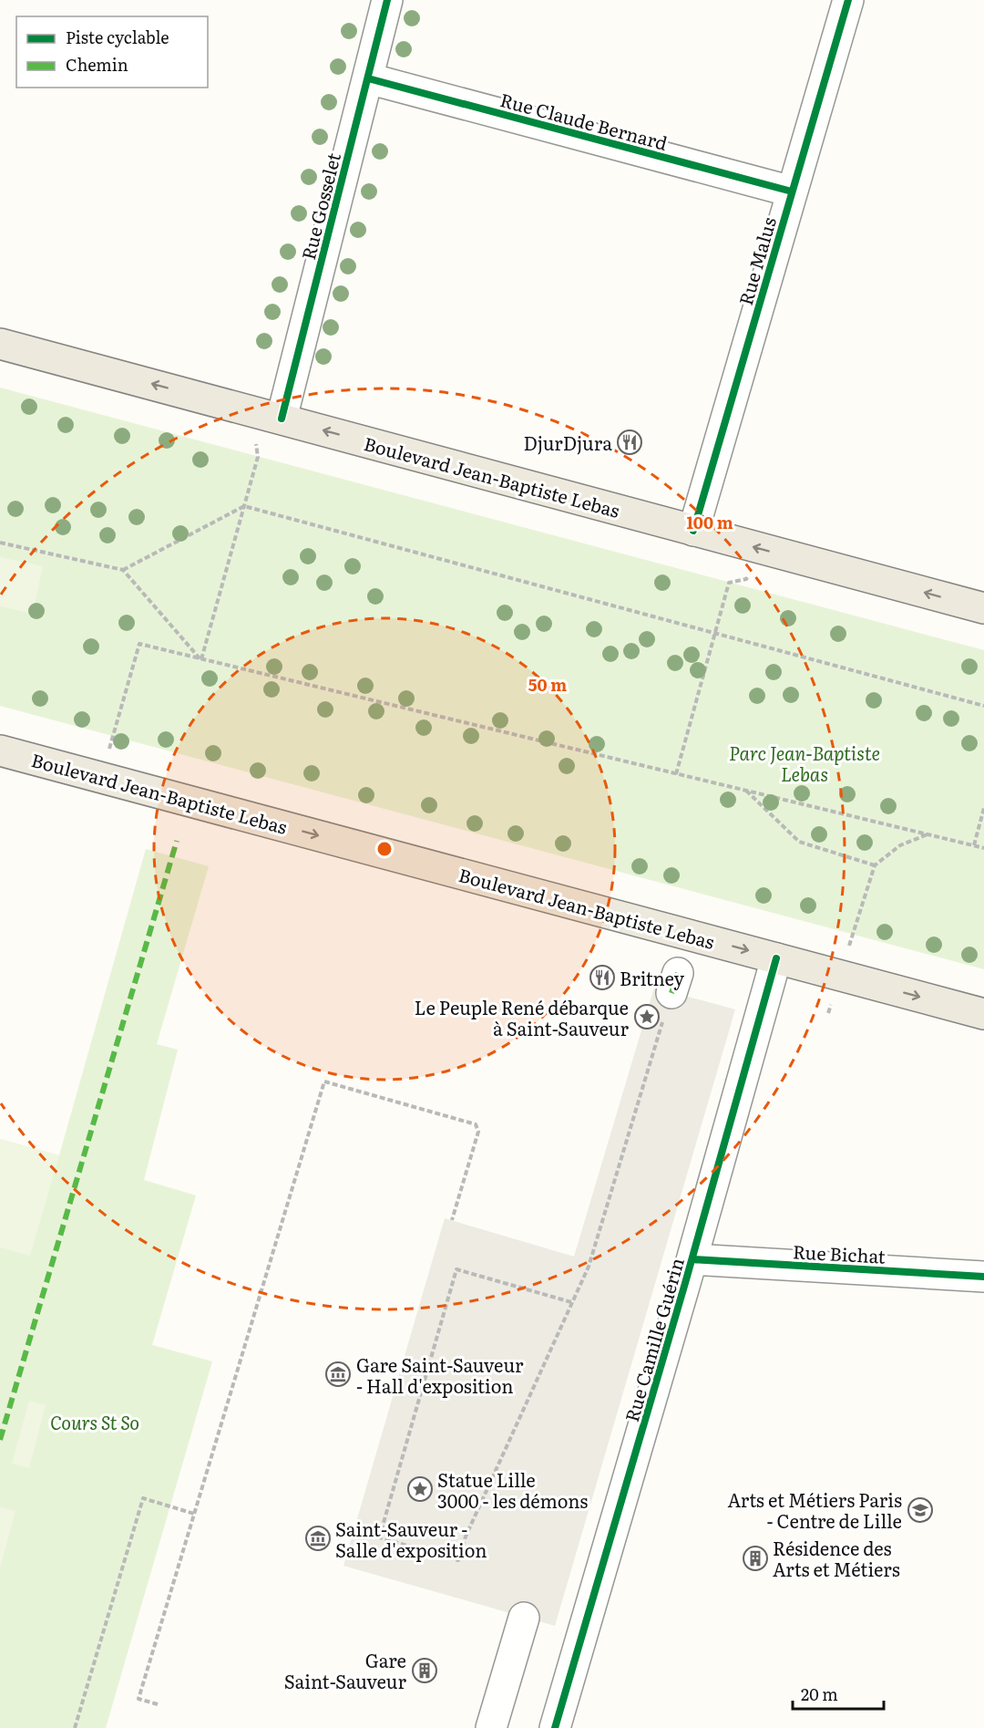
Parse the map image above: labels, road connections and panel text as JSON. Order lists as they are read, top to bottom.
{
  "streets": {
    "main road": ["Boulevard Jean-Baptiste Lebas"],
    "street": [
      "Rue Claude Bernard",
      "Rue Gosselet",
      "Rue Malus",
      "Rue Bichat",
      "Rue Camille Guérin"
    ]
  },
  "crossings": [
    ["Rue Claude Bernard", "Rue Gosselet"],
    ["Rue Claude Bernard", "Rue Malus"],
    ["Rue Gosselet", "Boulevard Jean-Baptiste Lebas"],
    ["Rue Malus", "Boulevard Jean-Baptiste Lebas"],
    ["Boulevard Jean-Baptiste Lebas", "Rue Camille Guérin"],
    ["Rue Bichat", "Rue Camille Guérin"]
  ],
  "parks": ["Parc Jean-Baptiste Lebas", "Cours St So"],
  "places": {
    "restaurant": ["DjurDjura", "Britney"],
    "place": ["Le Peuple René débarque à Saint-Sauveur", "Statue Lille 3000 - les démons"],
    "museum": ["Gare Saint-Sauveur - Hall d'exposition", "Saint-Sauveur - Salle d'exposition"],
    "school or university": ["Arts et Métiers Paris - Centre de Lille"],
    "building": ["Résidence des Arts et Métiers", "Gare Saint-Sauveur"]
  },
  "legend": ["Piste cyclable", "Chemin"],
  "scale_bar": "20 m",
  "rings": ["100 m", "50 m"]
}
